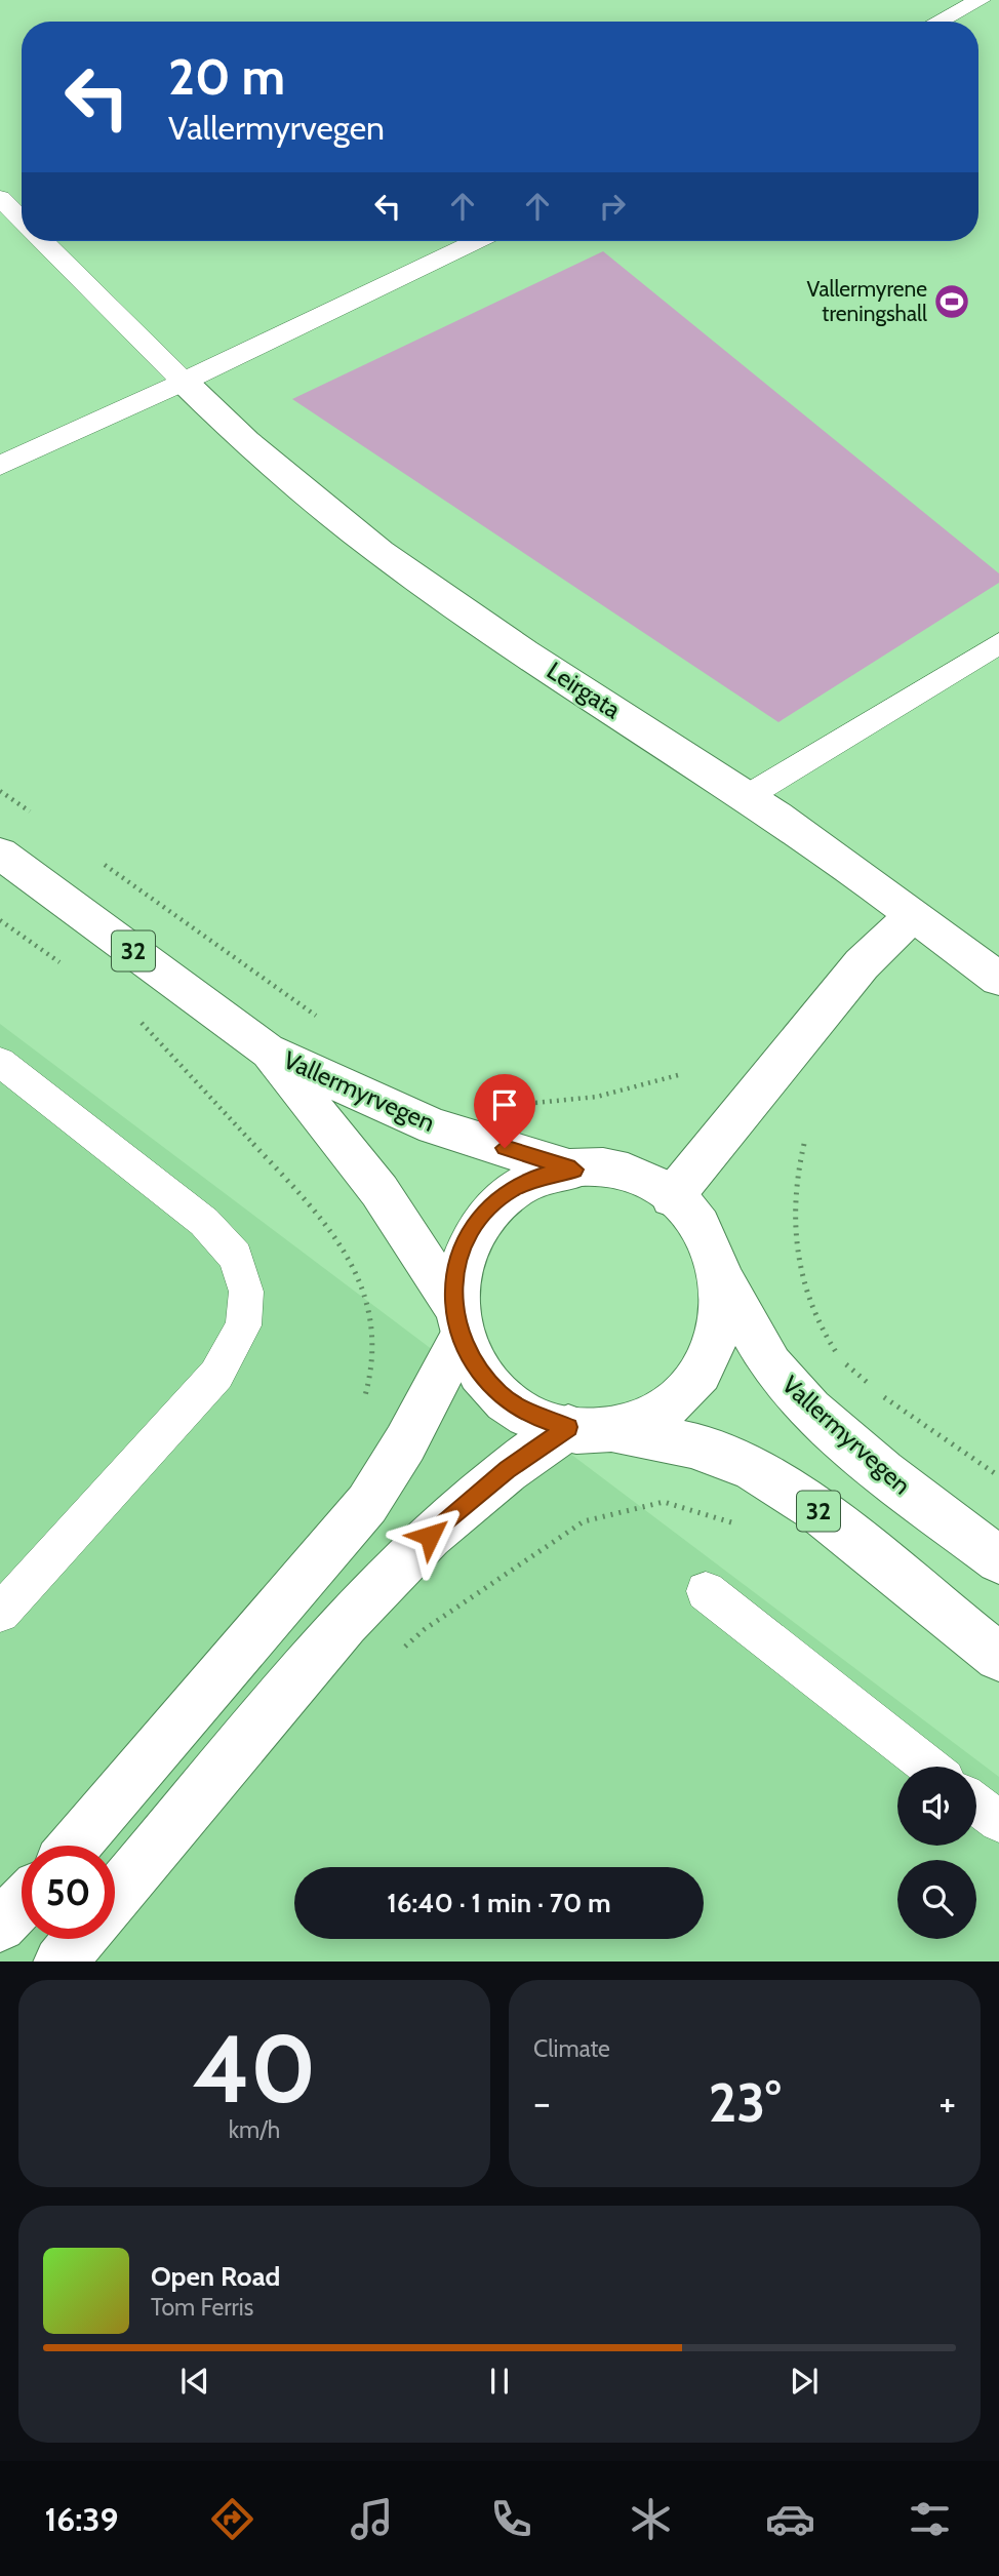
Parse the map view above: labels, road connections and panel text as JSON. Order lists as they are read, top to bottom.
{
  "streets": {
    "main road": ["Leirgata", "32", "Vallermyrvegen"]
  },
  "places": {
    "sports": ["Vallermyrene treningshall"]
  },
  "page": {
    "turn": ["20 m", "Vallermyrvegen"],
    "limit": "50",
    "trip": "16:40 · 1 min · 70 m",
    "tile": [
      ["40", "km/h"],
      "Climate"
    ],
    "heat": ["−", "23°", "+"],
    "song": ["Open Road", "Tom Ferris"],
    "tabs": "16:39"
  }
}
